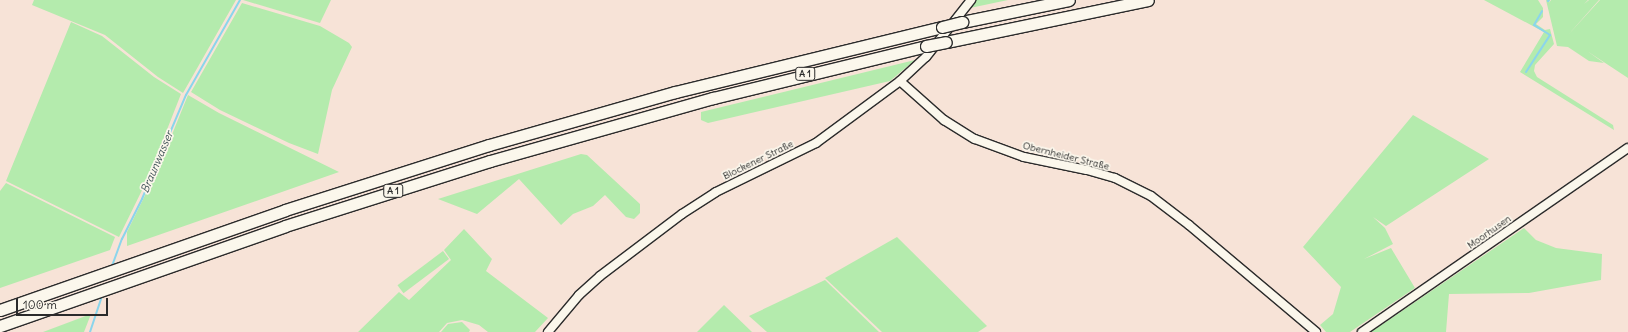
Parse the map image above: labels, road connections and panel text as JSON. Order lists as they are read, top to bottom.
{
  "streets": {
    "highway": ["A 1"],
    "street": ["Obernheider Straße", "Blockener Straße", "Moorhusen"]
  },
  "crossings": [
    ["Obernheider Straße", "Blockener Straße"]
  ],
  "water": ["Braunwasser"],
  "scale_bar": "100 m"
}
